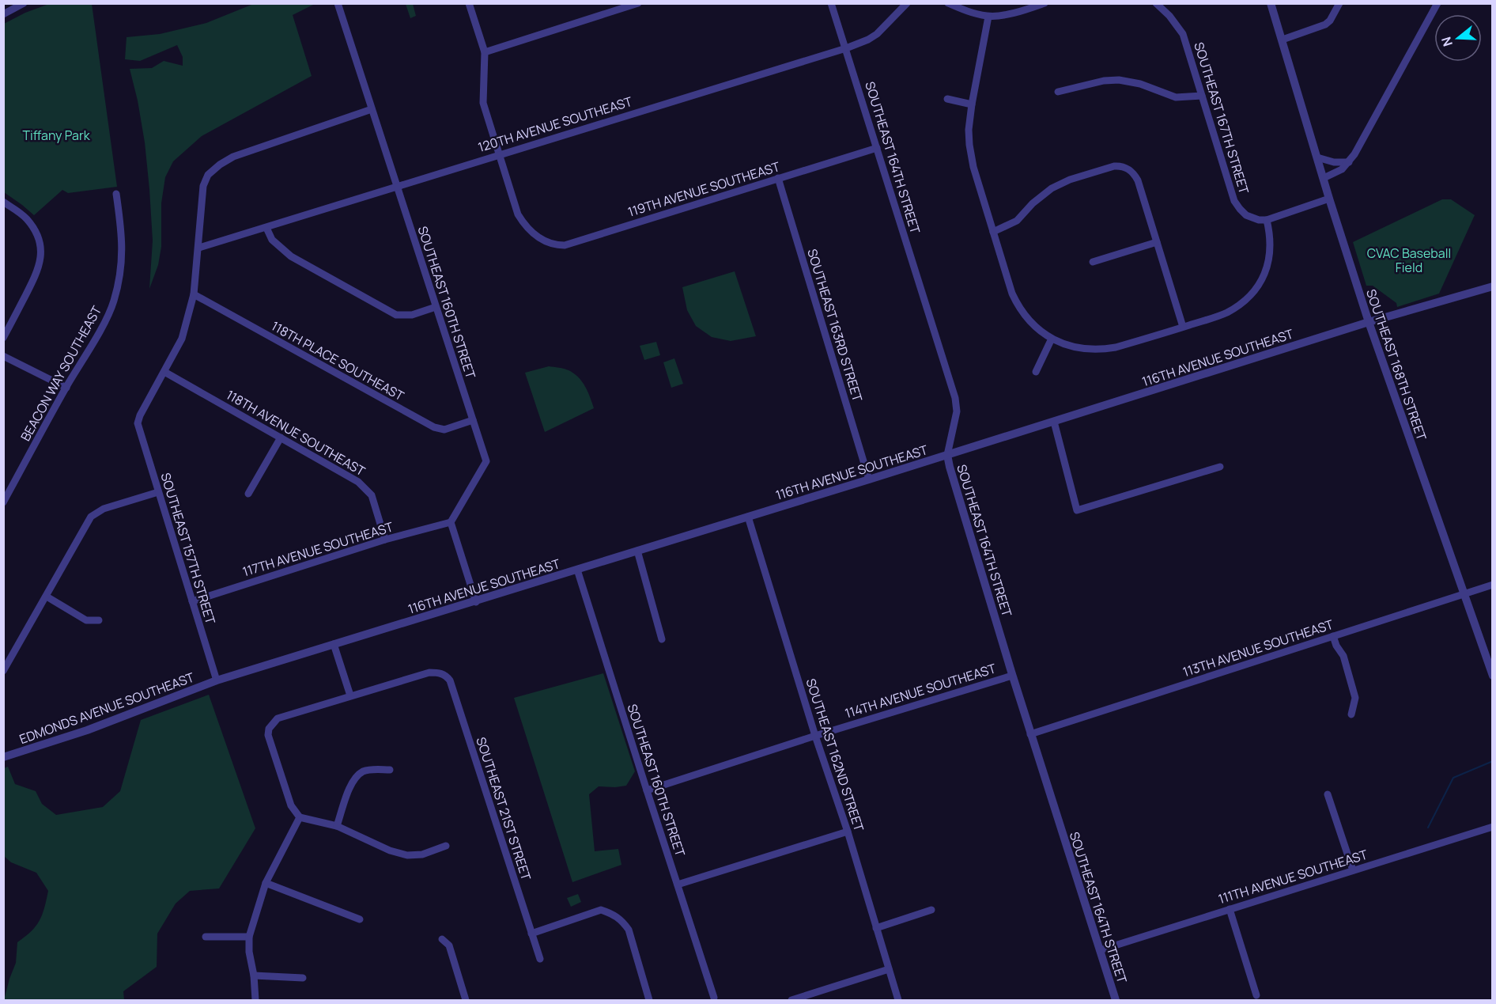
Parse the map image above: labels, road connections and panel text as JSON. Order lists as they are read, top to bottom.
{
  "streets": {
    "street": [
      "SOUTHEAST 167TH STREET",
      "120TH AVENUE SOUTHEAST",
      "SOUTHEAST 164TH STREET",
      "119TH AVENUE SOUTHEAST",
      "SOUTHEAST 160TH STREET",
      "SOUTHEAST 163RD STREET",
      "116TH AVENUE SOUTHEAST",
      "118TH PLACE SOUTHEAST",
      "SOUTHEAST 168TH STREET",
      "BEACON WAY SOUTHEAST",
      "118TH AVENUE SOUTHEAST",
      "SOUTHEAST 157TH STREET",
      "117TH AVENUE SOUTHEAST",
      "113TH AVENUE SOUTHEAST",
      "114TH AVENUE SOUTHEAST",
      "EDMONDS AVENUE SOUTHEAST",
      "SOUTHEAST 162ND STREET",
      "SOUTHEAST 21ST STREET",
      "111TH AVENUE SOUTHEAST"
    ]
  },
  "crossings": [
    ["120TH AVENUE SOUTHEAST", "SOUTHEAST 164TH STREET"],
    ["120TH AVENUE SOUTHEAST", "119TH AVENUE SOUTHEAST"],
    ["120TH AVENUE SOUTHEAST", "SOUTHEAST 160TH STREET"],
    ["SOUTHEAST 164TH STREET", "119TH AVENUE SOUTHEAST"],
    ["SOUTHEAST 164TH STREET", "116TH AVENUE SOUTHEAST"],
    ["SOUTHEAST 164TH STREET", "113TH AVENUE SOUTHEAST"],
    ["SOUTHEAST 164TH STREET", "114TH AVENUE SOUTHEAST"],
    ["SOUTHEAST 164TH STREET", "111TH AVENUE SOUTHEAST"],
    ["119TH AVENUE SOUTHEAST", "SOUTHEAST 163RD STREET"],
    ["SOUTHEAST 160TH STREET", "116TH AVENUE SOUTHEAST"],
    ["SOUTHEAST 160TH STREET", "118TH PLACE SOUTHEAST"],
    ["SOUTHEAST 160TH STREET", "117TH AVENUE SOUTHEAST"],
    ["SOUTHEAST 160TH STREET", "114TH AVENUE SOUTHEAST"],
    ["SOUTHEAST 163RD STREET", "116TH AVENUE SOUTHEAST"],
    ["116TH AVENUE SOUTHEAST", "SOUTHEAST 168TH STREET"],
    ["116TH AVENUE SOUTHEAST", "SOUTHEAST 157TH STREET"],
    ["116TH AVENUE SOUTHEAST", "EDMONDS AVENUE SOUTHEAST"],
    ["116TH AVENUE SOUTHEAST", "SOUTHEAST 162ND STREET"],
    ["SOUTHEAST 168TH STREET", "113TH AVENUE SOUTHEAST"],
    ["118TH AVENUE SOUTHEAST", "SOUTHEAST 157TH STREET"],
    ["118TH AVENUE SOUTHEAST", "117TH AVENUE SOUTHEAST"],
    ["SOUTHEAST 157TH STREET", "117TH AVENUE SOUTHEAST"],
    ["SOUTHEAST 157TH STREET", "EDMONDS AVENUE SOUTHEAST"],
    ["114TH AVENUE SOUTHEAST", "SOUTHEAST 162ND STREET"]
  ],
  "parks": ["Tiffany Park", "CVAC Baseball Field"],
  "north": "left"
}
